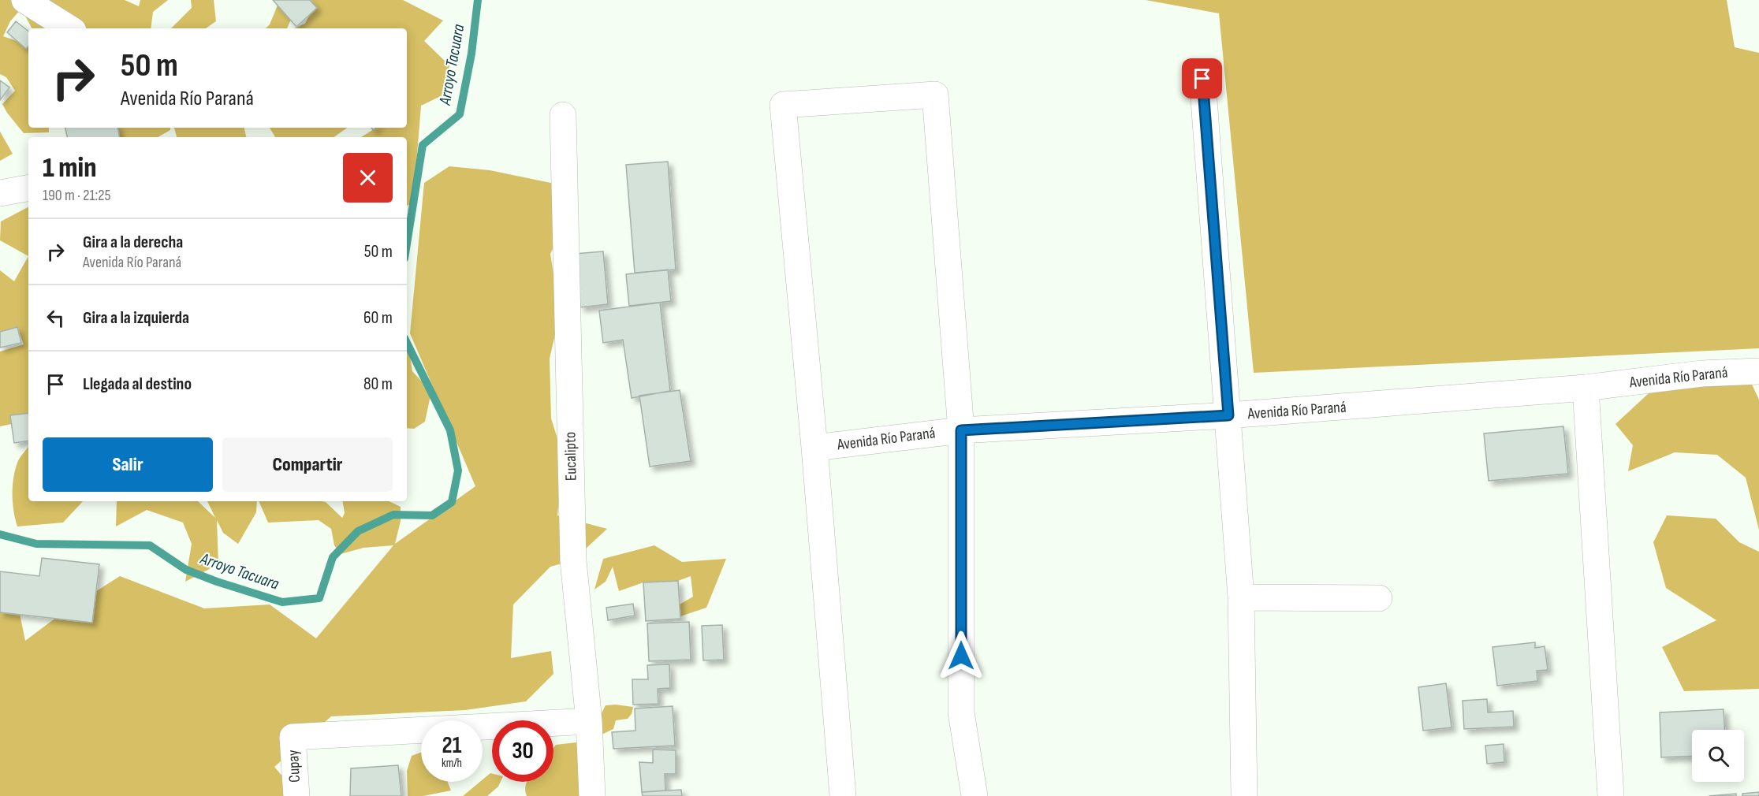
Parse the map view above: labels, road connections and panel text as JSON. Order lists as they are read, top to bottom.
{
  "streets": {
    "street": ["Avenida Río Paraná", "Eucalipto", "Cupay"]
  },
  "crossings": [
    ["Eucalipto", "Cupay"]
  ],
  "water": ["Arroyo Tacuara"],
  "page": {
    "turn": ["50 m", "Avenida Río Paraná"],
    "heading": ["1 min", "190 m · 21:25"],
    "list": [
      {
        "name": "Gira a la derecha",
        "note": "Avenida Río Paraná",
        "value": "50 m"
      },
      {
        "name": "Gira a la izquierda",
        "value": "60 m"
      },
      {
        "name": "Llegada al destino",
        "value": "80 m"
      }
    ],
    "buttons": ["Salir", "Compartir"],
    "speed": "21 km/h",
    "limit": "30"
  }
}
